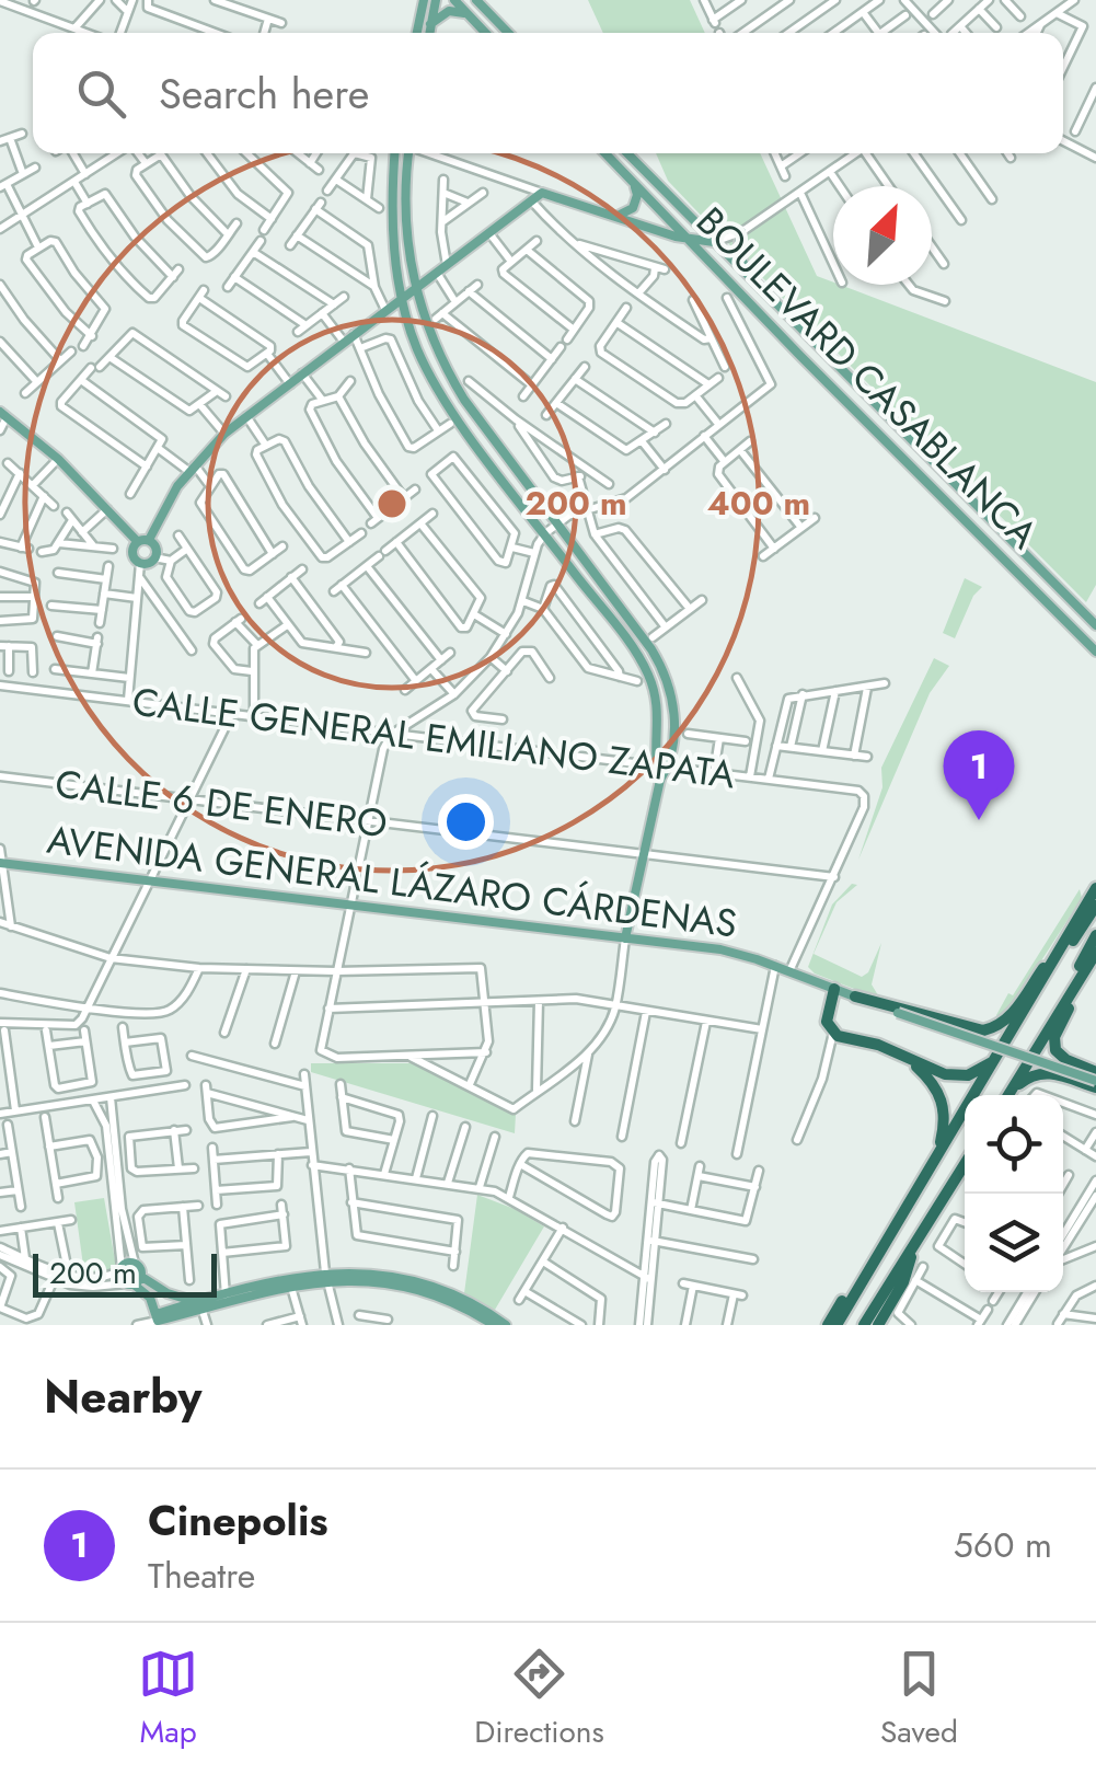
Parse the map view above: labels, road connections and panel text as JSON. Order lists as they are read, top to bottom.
{
  "streets": {
    "main road": ["BOULEVARD CASABLANCA", "AVENIDA GENERAL LÁZARO CÁRDENAS"],
    "street": ["CALLE GENERAL EMILIANO ZAPATA", "CALLE 6 DE ENERO"]
  },
  "crossings": [
    ["CALLE GENERAL EMILIANO ZAPATA", "CALLE 6 DE ENERO"]
  ],
  "scale_bar": "200 m",
  "north": "top right",
  "page": {
    "search": "Search here",
    "pins": "1",
    "scale": "200 m",
    "heading": "Nearby",
    "list": [
      {
        "mark": "1",
        "name": "Cinepolis",
        "note": "Theatre",
        "value": "560 m"
      }
    ],
    "nav": ["Map", "Directions", "Saved"]
  },
  "rings": ["200 m", "400 m"]
}
